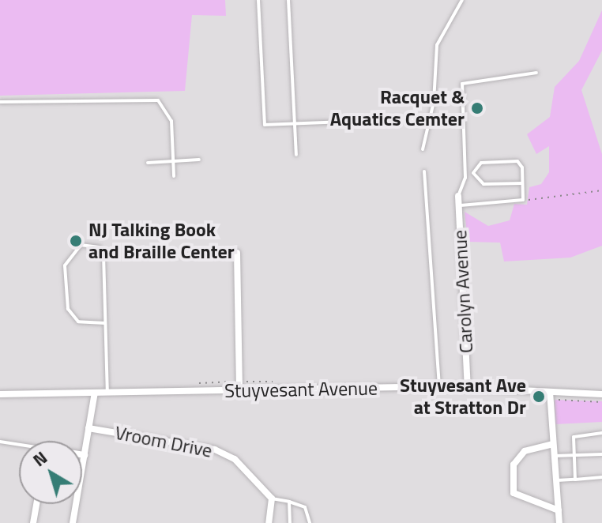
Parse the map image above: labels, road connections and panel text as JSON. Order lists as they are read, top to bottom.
{
  "streets": {
    "street": ["Carolyn Avenue", "Stuyvesant Avenue", "Vroom Drive"]
  },
  "crossings": [
    ["Carolyn Avenue", "Stuyvesant Avenue"]
  ],
  "places": ["Racquet & Aquatics Cemter", "NJ Talking Book and Braille Center", "Stuyvesant Ave at Stratton Dr"],
  "north": "top left"
}
